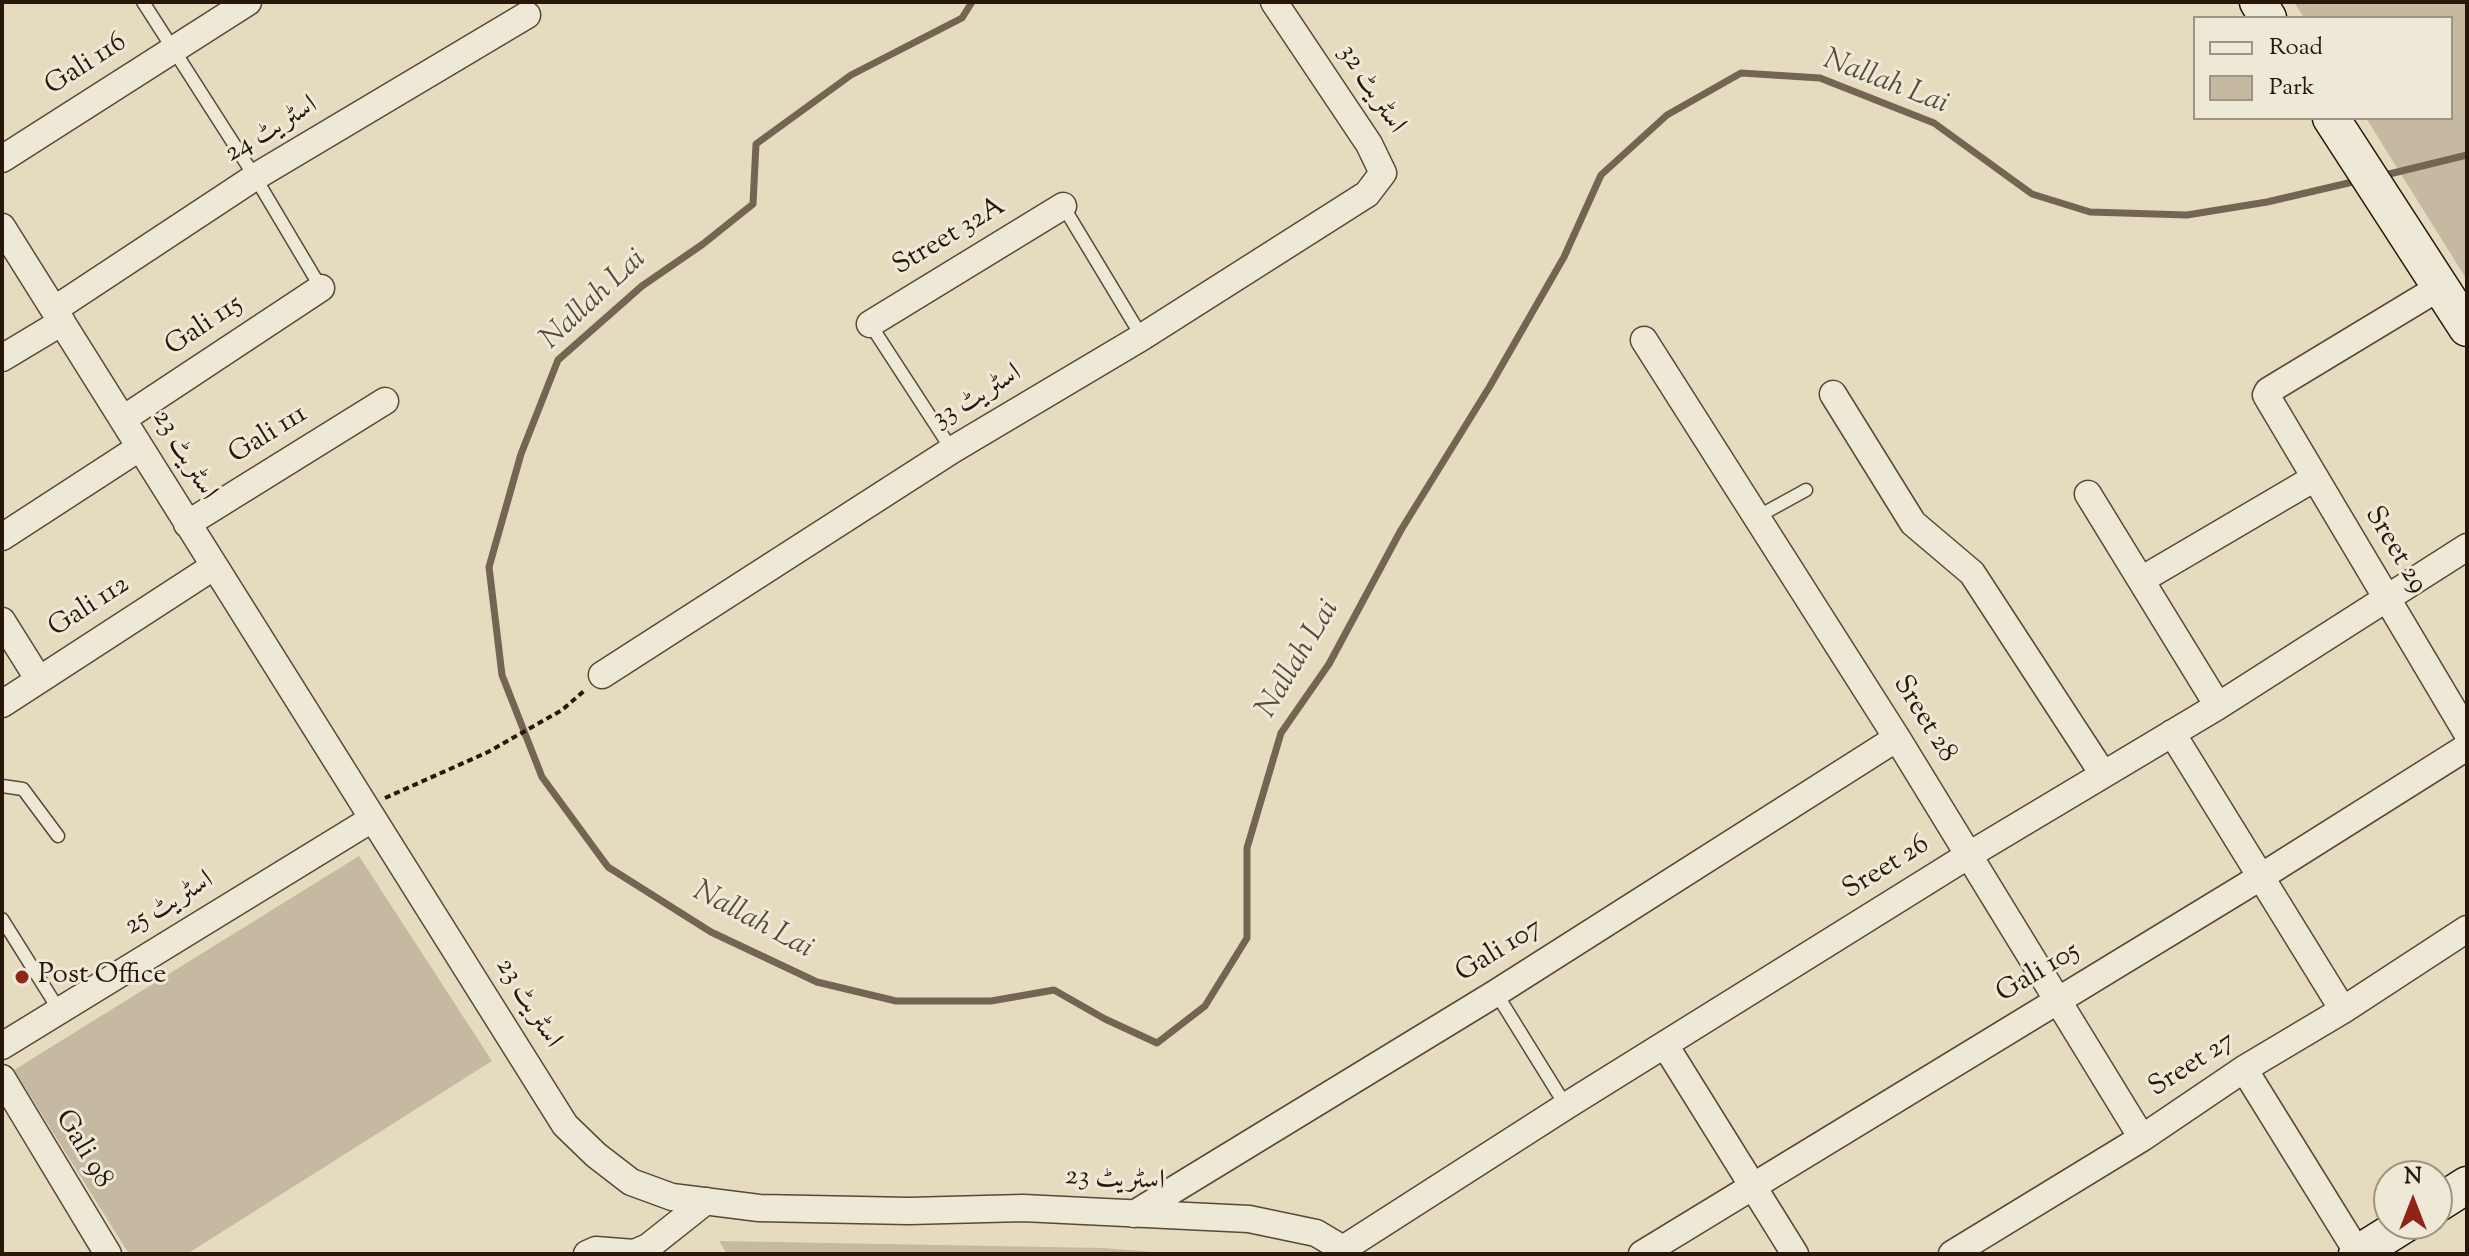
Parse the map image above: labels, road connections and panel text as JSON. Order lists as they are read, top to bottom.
{
  "streets": {
    "street": [
      "Gali 116",
      "اسٹریٹ 32",
      "اسٹریٹ 24",
      "Street 32A",
      "Gali 115",
      "اسٹریٹ 33",
      "Gali 111",
      "اسٹریٹ 23",
      "Sreet 29",
      "Gali 112",
      "Sreet 28",
      "Sreet 26",
      "اسٹریٹ 25",
      "Gali 107",
      "Gali 105",
      "Sreet 27",
      "Gali 98"
    ]
  },
  "crossings": [
    ["اسٹریٹ 32", "اسٹریٹ 33"],
    ["اسٹریٹ 24", "اسٹریٹ 23"],
    ["Gali 115", "اسٹریٹ 23"],
    ["Gali 111", "اسٹریٹ 23"],
    ["اسٹریٹ 23", "Gali 112"],
    ["اسٹریٹ 23", "Sreet 26"],
    ["اسٹریٹ 23", "اسٹریٹ 25"],
    ["اسٹریٹ 23", "Gali 107"],
    ["Sreet 29", "Sreet 26"],
    ["Sreet 28", "Sreet 26"],
    ["Sreet 28", "Gali 107"],
    ["Sreet 28", "Gali 105"],
    ["Sreet 28", "Sreet 27"]
  ],
  "water": ["Nallah Lai"],
  "places": ["Post Office"],
  "legend": ["Road", "Park"],
  "north": "top"
}
